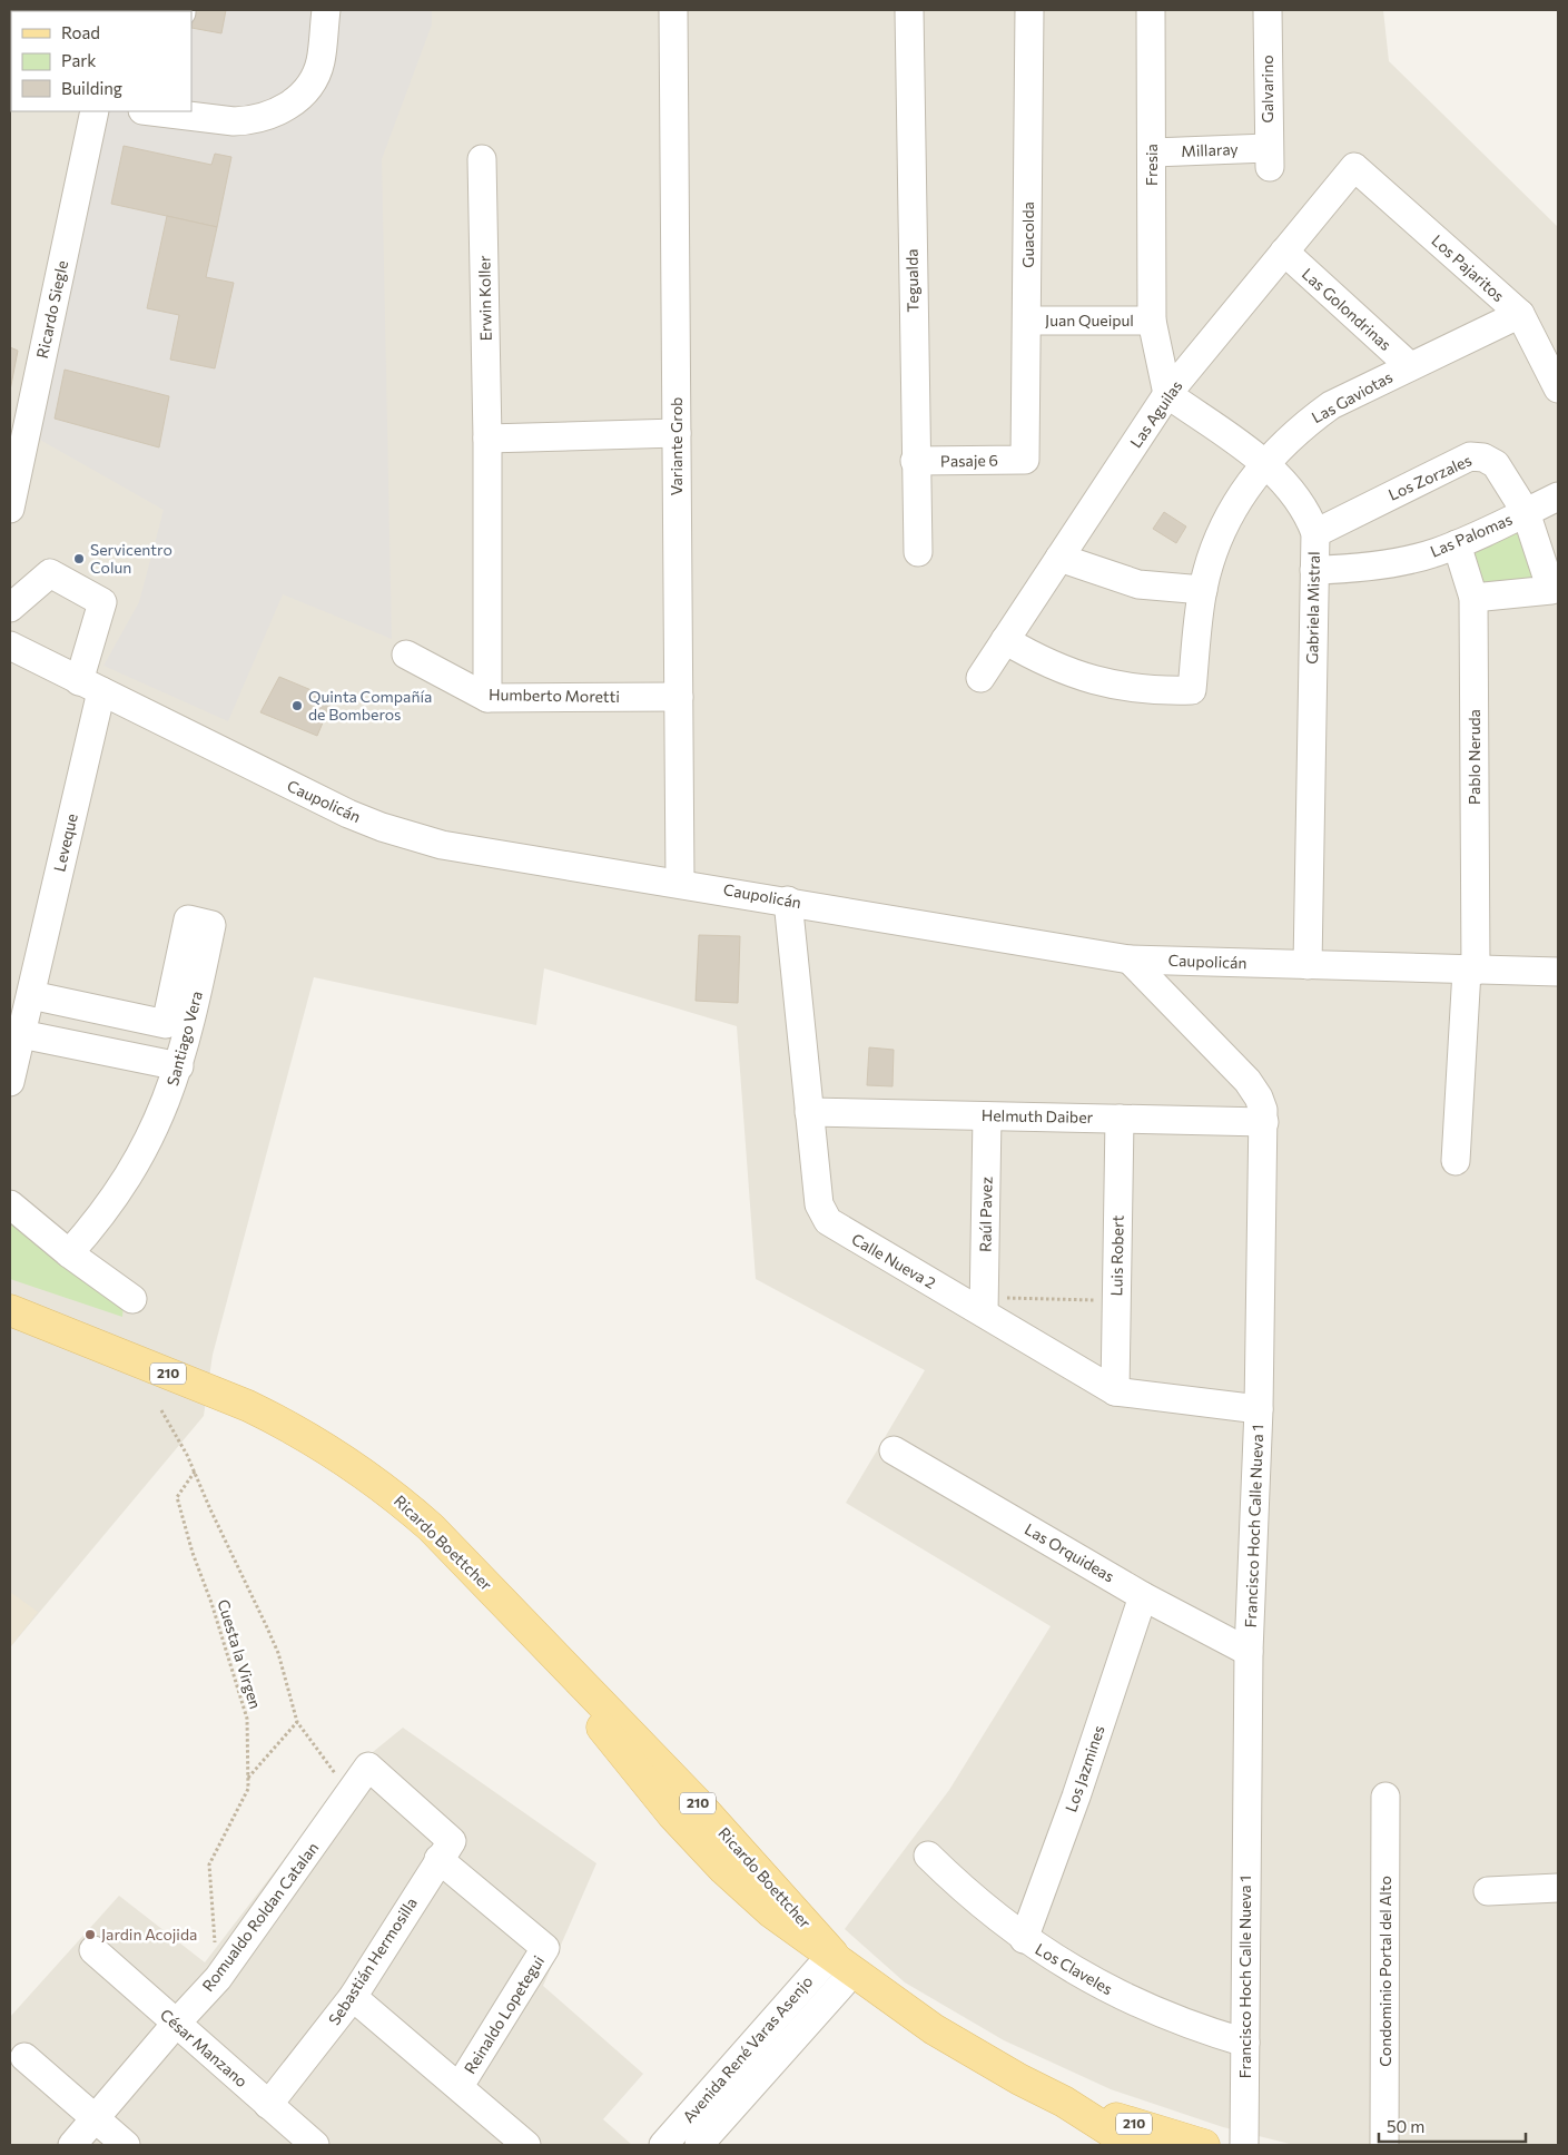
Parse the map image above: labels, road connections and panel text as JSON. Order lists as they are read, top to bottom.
{
  "streets": {
    "main road": ["210", "Ricardo Boettcher"],
    "street": [
      "Galvarino",
      "Millaray",
      "Fresia",
      "Guacolda",
      "Los Pajaritos",
      "Tegualda",
      "Erwin Koller",
      "Ricardo Siegle",
      "Las Golondrinas",
      "Juan Queipul",
      "Las Gaviotas",
      "Las Aguilas",
      "Variante Grob",
      "Pasaje 6",
      "Los Zorzales",
      "Las Palomas",
      "Gabriela Mistral",
      "Humberto Moretti",
      "Pablo Neruda",
      "Caupolicán",
      "Leveque",
      "Santiago Vera",
      "Helmuth Daiber",
      "Raúl Pavez",
      "Luis Robert",
      "Calle Nueva 2",
      "Francisco Hoch Calle Nueva 1",
      "Las Orquideas",
      "Los Jazmines",
      "Romualdo Roldan Catalan",
      "Sebastián Hermosilla",
      "Los Claveles",
      "Condominio Portal del Alto",
      "Reinaldo Lopetegui",
      "César Manzano",
      "Avenida René Varas Asenjo"
    ],
    "path": ["Cuesta la Virgen"]
  },
  "crossings": [
    ["Galvarino", "Millaray"],
    ["Millaray", "Fresia"],
    ["Fresia", "Juan Queipul"],
    ["Guacolda", "Juan Queipul"],
    ["Guacolda", "Pasaje 6"],
    ["Los Pajaritos", "Las Gaviotas"],
    ["Los Pajaritos", "Las Aguilas"],
    ["Tegualda", "Pasaje 6"],
    ["Erwin Koller", "Humberto Moretti"],
    ["Las Golondrinas", "Las Gaviotas"],
    ["Las Golondrinas", "Las Aguilas"],
    ["Las Gaviotas", "Las Aguilas"],
    ["Las Gaviotas", "Gabriela Mistral"],
    ["Las Aguilas", "Gabriela Mistral"],
    ["Variante Grob", "Humberto Moretti"],
    ["Variante Grob", "Caupolicán"],
    ["Los Zorzales", "Las Palomas"],
    ["Los Zorzales", "Gabriela Mistral"],
    ["Los Zorzales", "Pablo Neruda"],
    ["Las Palomas", "Gabriela Mistral"],
    ["Las Palomas", "Pablo Neruda"],
    ["Gabriela Mistral", "Caupolicán"],
    ["Pablo Neruda", "Caupolicán"],
    ["Caupolicán", "Leveque"],
    ["Caupolicán", "Calle Nueva 2"],
    ["Caupolicán", "Francisco Hoch Calle Nueva 1"],
    ["Helmuth Daiber", "Raúl Pavez"],
    ["Helmuth Daiber", "Luis Robert"],
    ["Helmuth Daiber", "Calle Nueva 2"],
    ["Helmuth Daiber", "Francisco Hoch Calle Nueva 1"],
    ["Raúl Pavez", "Calle Nueva 2"],
    ["Luis Robert", "Calle Nueva 2"],
    ["Calle Nueva 2", "Francisco Hoch Calle Nueva 1"],
    ["Francisco Hoch Calle Nueva 1", "Las Orquideas"],
    ["Francisco Hoch Calle Nueva 1", "Los Claveles"],
    ["Ricardo Boettcher", "Avenida René Varas Asenjo"],
    ["Las Orquideas", "Los Jazmines"],
    ["Cuesta la Virgen", "Romualdo Roldan Catalan"],
    ["Los Jazmines", "Los Claveles"],
    ["Romualdo Roldan Catalan", "Sebastián Hermosilla"],
    ["Romualdo Roldan Catalan", "Reinaldo Lopetegui"],
    ["Romualdo Roldan Catalan", "César Manzano"],
    ["Sebastián Hermosilla", "Reinaldo Lopetegui"],
    ["Sebastián Hermosilla", "César Manzano"]
  ],
  "places": ["Servicentro Colun", "Quinta Compañía de Bomberos", "Jardin Acojida"],
  "legend": ["Road", "Park", "Building"],
  "scale_bar": "50 m"
}
